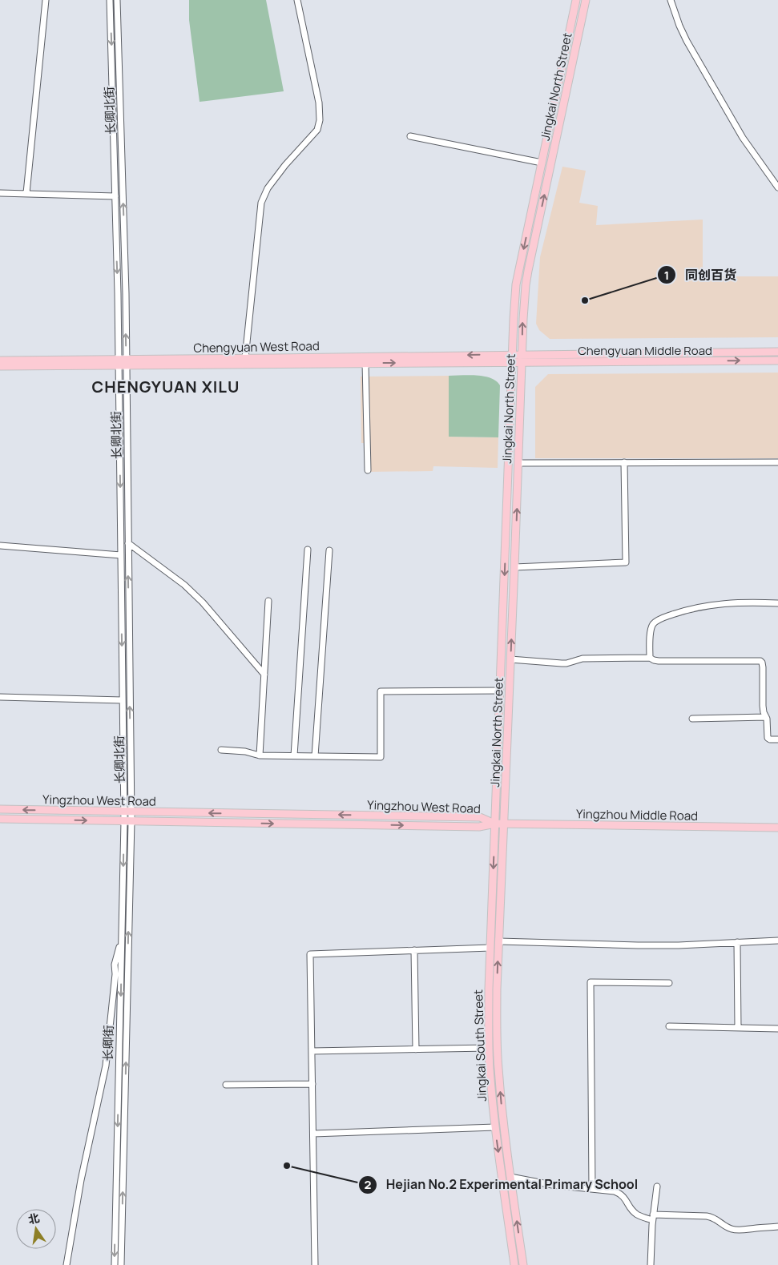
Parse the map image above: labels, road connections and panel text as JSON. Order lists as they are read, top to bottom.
{
  "streets": {
    "main road": [
      "Jingkai North Street",
      "Chengyuan West Road",
      "Chengyuan Middle Road",
      "Yingzhou West Road",
      "Yingzhou Middle Road",
      "Jingkai South Street"
    ],
    "street": ["长卿北街", "长卿街"]
  },
  "crossings": [
    ["Jingkai North Street", "Chengyuan West Road"],
    ["Jingkai North Street", "Chengyuan Middle Road"],
    ["Jingkai North Street", "Yingzhou West Road"],
    ["Jingkai North Street", "Yingzhou Middle Road"],
    ["Jingkai North Street", "Jingkai South Street"],
    ["长卿北街", "Chengyuan West Road"],
    ["长卿北街", "Yingzhou West Road"],
    ["长卿北街", "长卿街"],
    ["Chengyuan West Road", "Chengyuan Middle Road"],
    ["Yingzhou West Road", "Yingzhou Middle Road"],
    ["Yingzhou West Road", "长卿街"],
    ["Yingzhou West Road", "Jingkai South Street"],
    ["Yingzhou Middle Road", "Jingkai South Street"]
  ],
  "districts": ["CHENGYUAN XILU"],
  "places": ["同创百货", "Hejian No.2 Experimental Primary School"],
  "north": "top"
}
